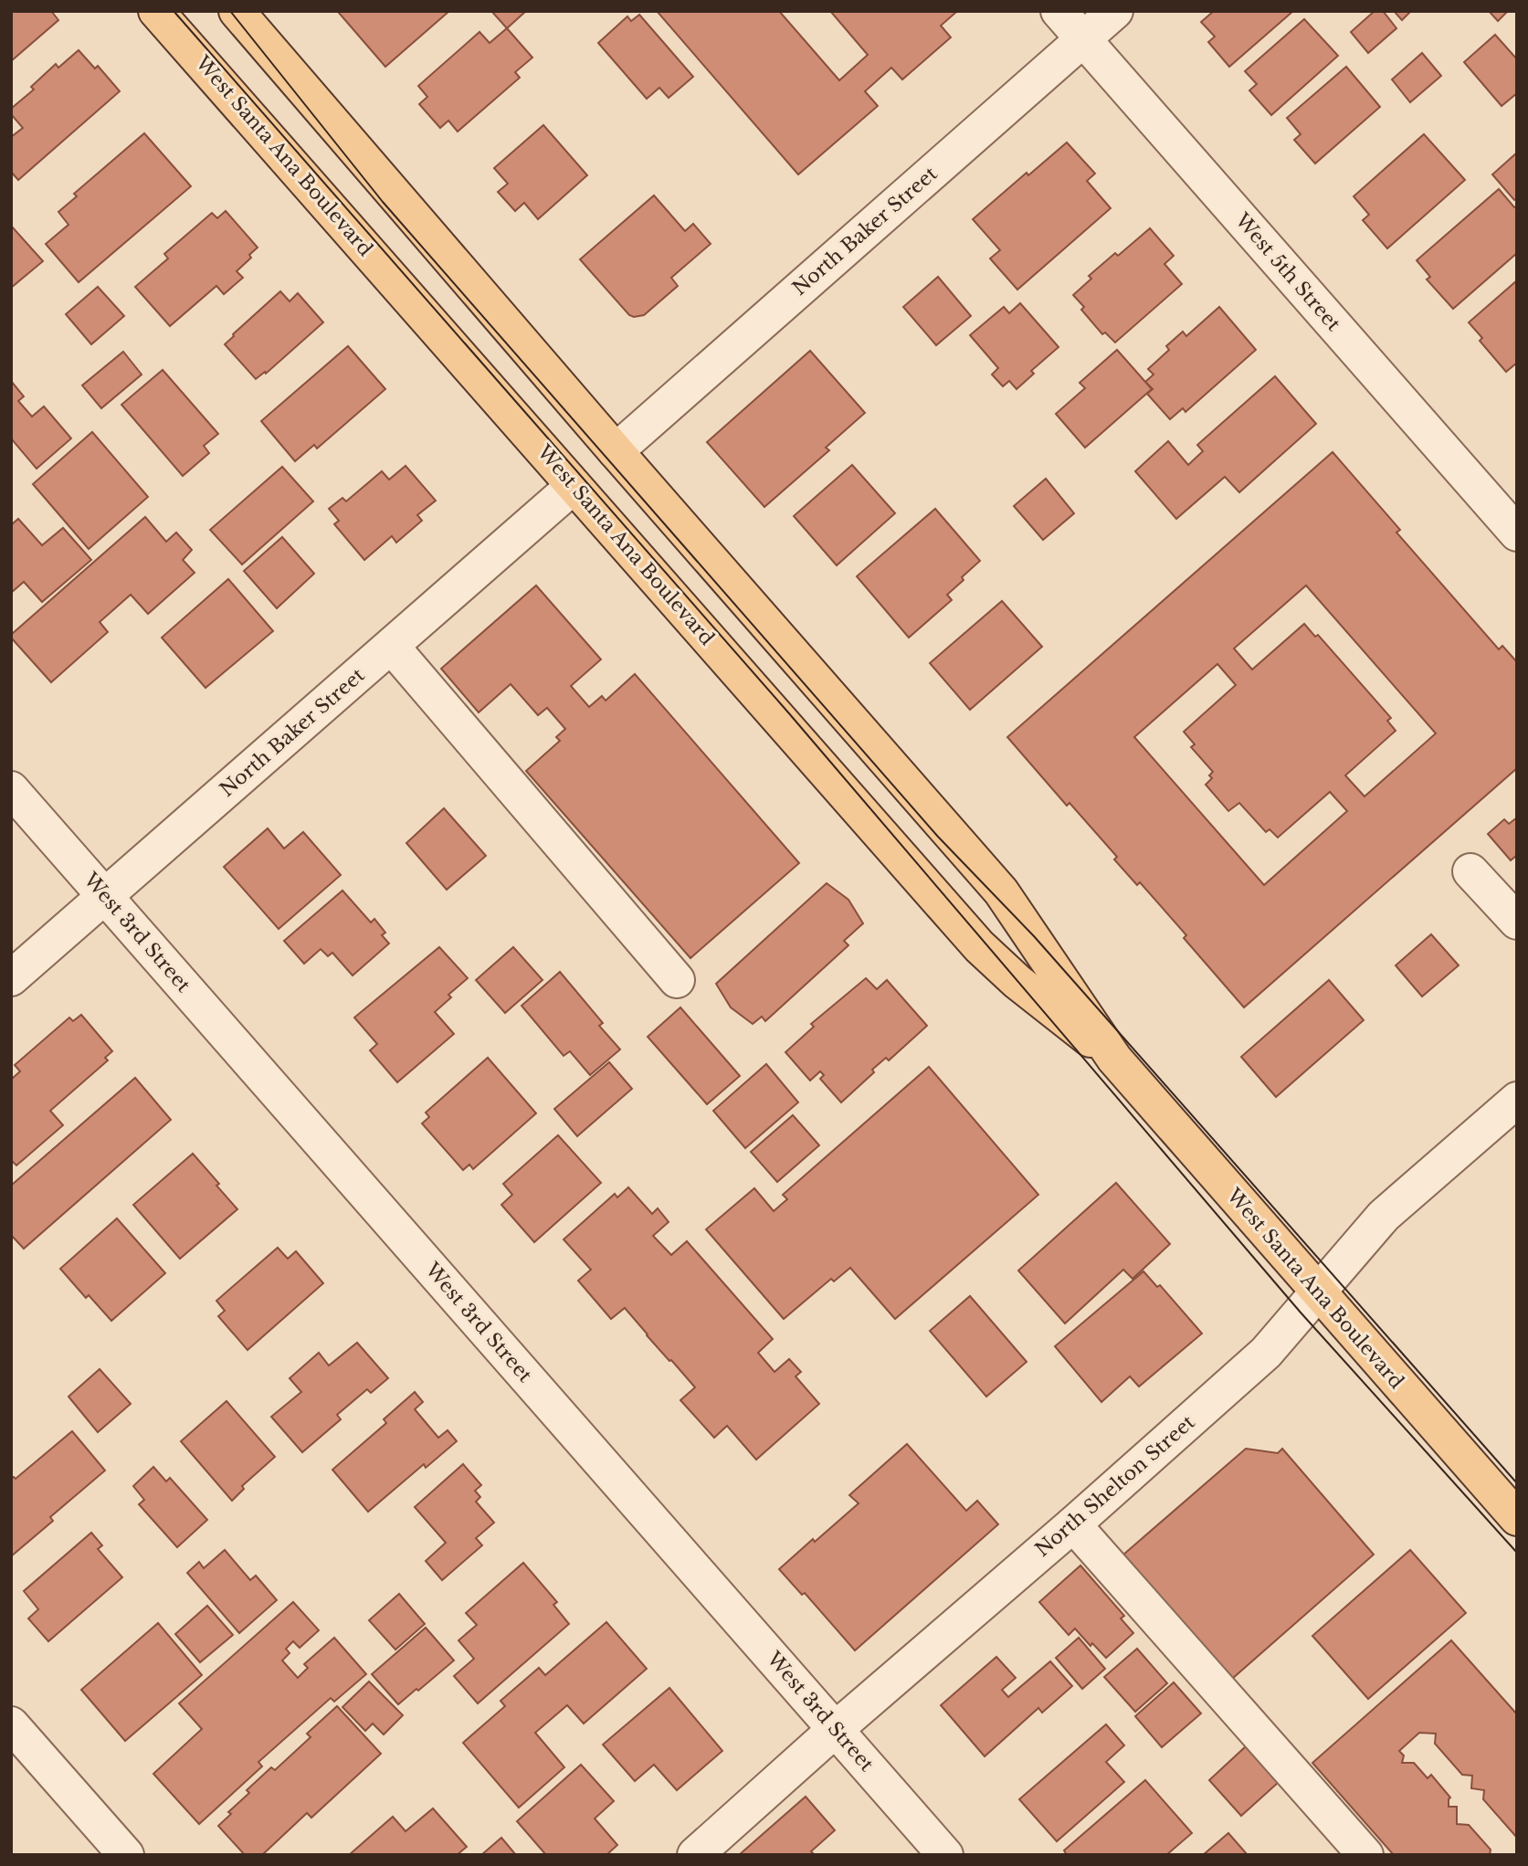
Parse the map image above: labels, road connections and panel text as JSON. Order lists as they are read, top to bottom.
{
  "streets": {
    "main road": ["West Santa Ana Boulevard"],
    "street": [
      "North Baker Street",
      "West 5th Street",
      "West 3rd Street",
      "North Shelton Street"
    ]
  },
  "crossings": [
    ["West Santa Ana Boulevard", "North Baker Street"],
    ["West Santa Ana Boulevard", "North Shelton Street"],
    ["North Baker Street", "West 5th Street"],
    ["North Baker Street", "West 3rd Street"],
    ["West 3rd Street", "North Shelton Street"]
  ]
}
